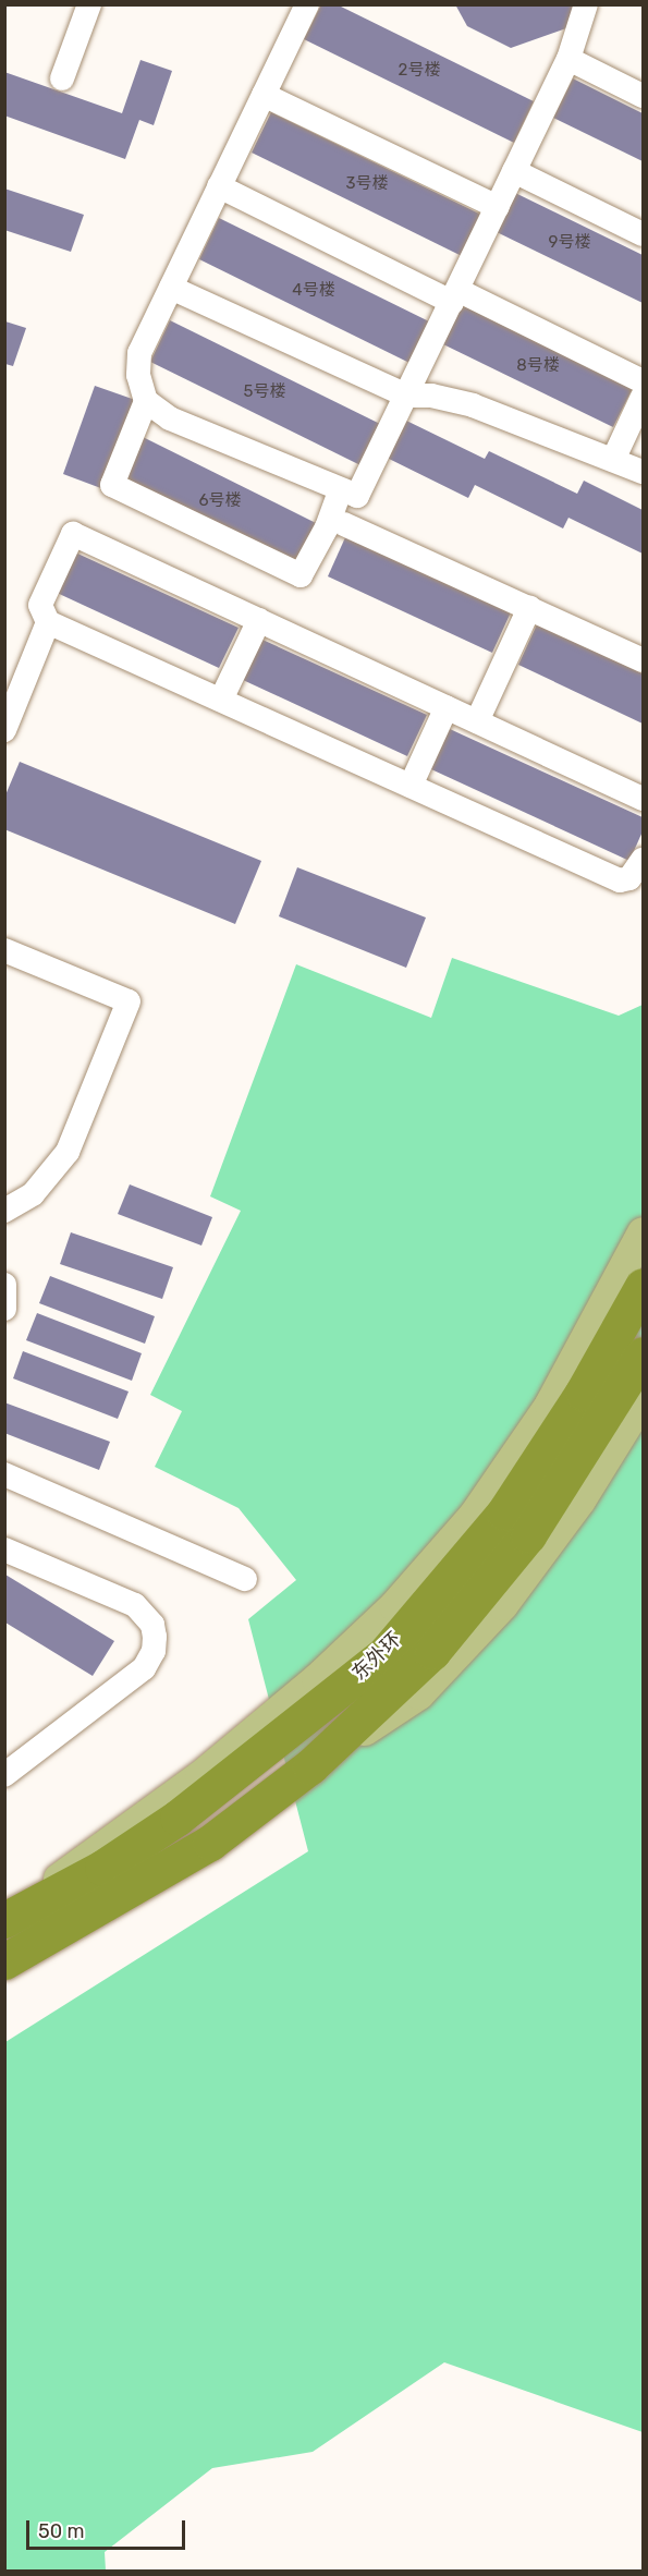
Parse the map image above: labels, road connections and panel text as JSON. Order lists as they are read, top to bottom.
{
  "streets": {
    "highway": ["东外环"]
  },
  "house_numbers": [
    "2号楼",
    "3号楼",
    "9号楼",
    "4号楼",
    "8号楼",
    "5号楼",
    "6号楼"
  ],
  "scale_bar": "50 m"
}
